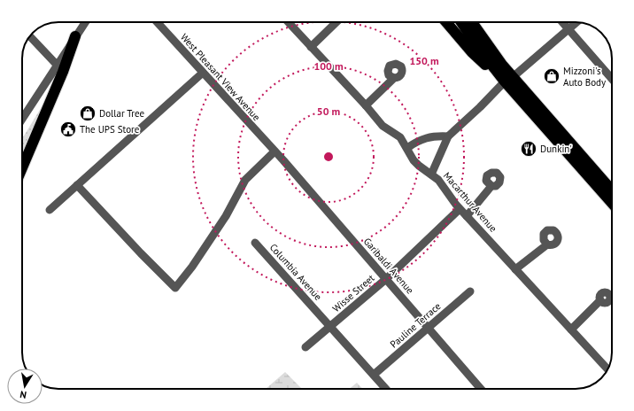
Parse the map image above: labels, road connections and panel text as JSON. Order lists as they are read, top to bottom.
{
  "streets": {
    "street": [
      "West Pleasant View Avenue",
      "Macarthur Avenue",
      "Garibaldi Avenue",
      "Columbia Avenue",
      "Wisse Street",
      "Pauline Terrace"
    ]
  },
  "crossings": [
    ["West Pleasant View Avenue", "Garibaldi Avenue"],
    ["Macarthur Avenue", "Wisse Street"],
    ["Garibaldi Avenue", "Wisse Street"],
    ["Garibaldi Avenue", "Pauline Terrace"],
    ["Columbia Avenue", "Wisse Street"],
    ["Columbia Avenue", "Pauline Terrace"]
  ],
  "places": {
    "shop": ["Mizzoni's Auto Body", "Dollar Tree"],
    "public building": ["The UPS Store"],
    "restaurant": ["Dunkin'"]
  },
  "north": "bottom",
  "rings": ["150 m", "100 m", "50 m"]
}
